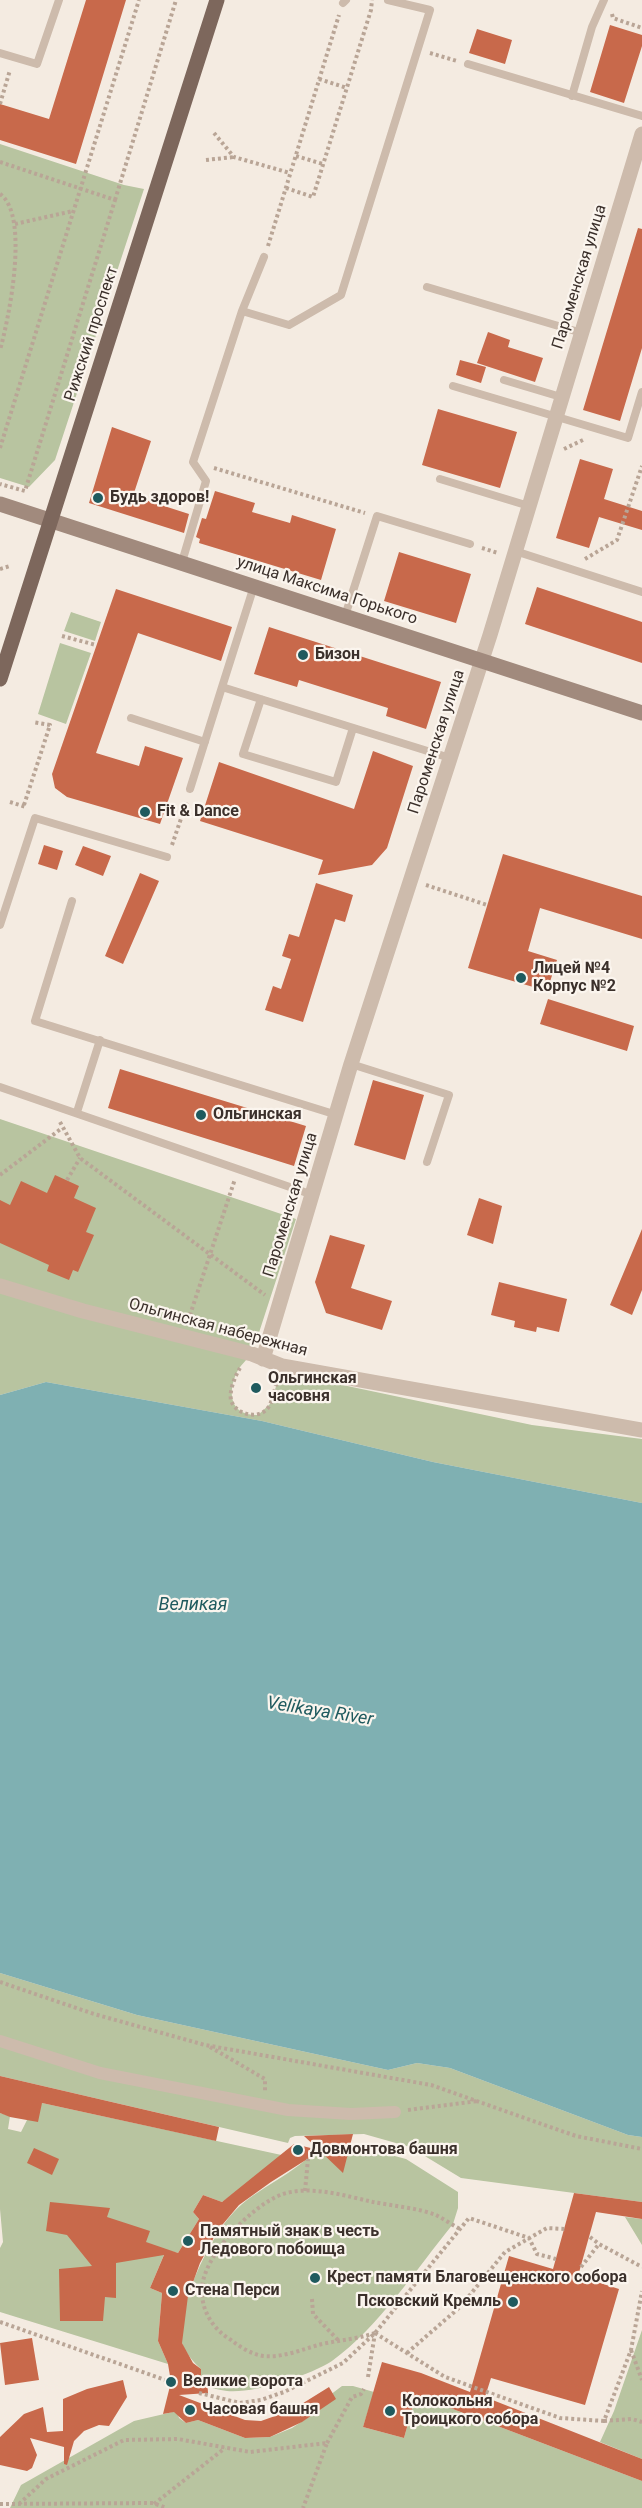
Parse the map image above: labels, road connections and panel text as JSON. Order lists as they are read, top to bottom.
{
  "streets": {
    "main road": ["Рижский проспект", "улица Максима Горького"],
    "street": ["Пароменская улица", "Ольгинская набережная"]
  },
  "crossings": [
    ["Пароменская улица", "улица Максима Горького"],
    ["Пароменская улица", "Ольгинская набережная"],
    ["Рижский проспект", "улица Максима Горького"]
  ],
  "water": ["Великая", "Velikaya River"],
  "places": [
    "Будь здоров!",
    "Бизон",
    "Fit & Dance",
    "Лицей №4 Корпус №2",
    "Ольгинская",
    "Ольгинская часовня",
    "Довмонтова башня",
    "Памятный знак в честь Ледового побоища",
    "Крест памяти Благовещенского собора",
    "Стена Перси",
    "Псковский Кремль",
    "Великие ворота",
    "Часовая башня",
    "Колокольня Троицкого собора"
  ]
}
